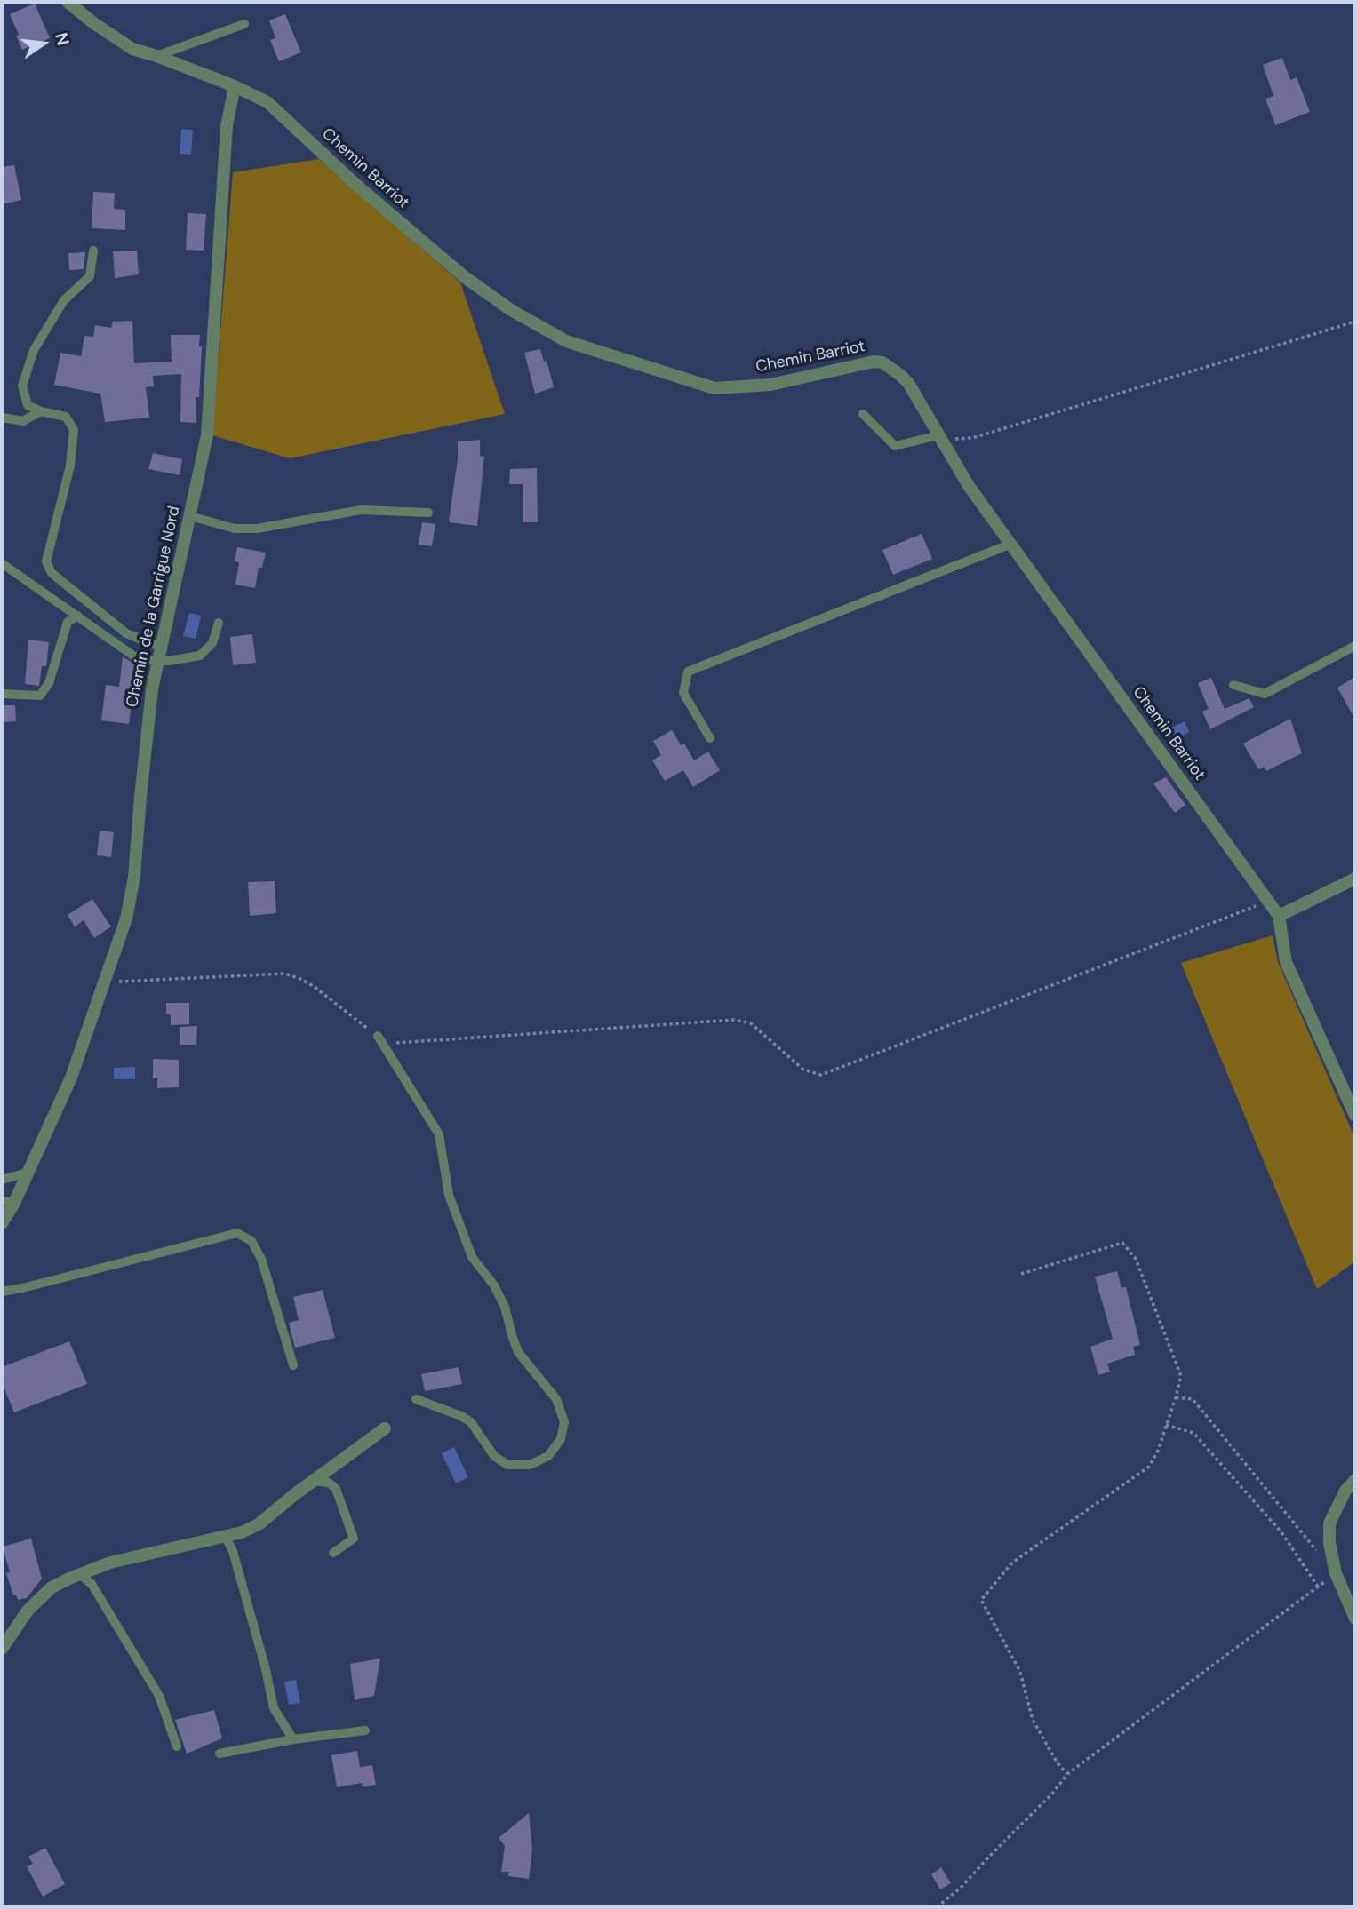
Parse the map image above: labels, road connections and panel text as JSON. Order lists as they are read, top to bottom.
{
  "streets": {
    "street": ["Chemin Barriot", "Chemin de la Garrigue Nord"]
  },
  "crossings": [
    ["Chemin Barriot", "Chemin de la Garrigue Nord"]
  ],
  "north": "right"
}
